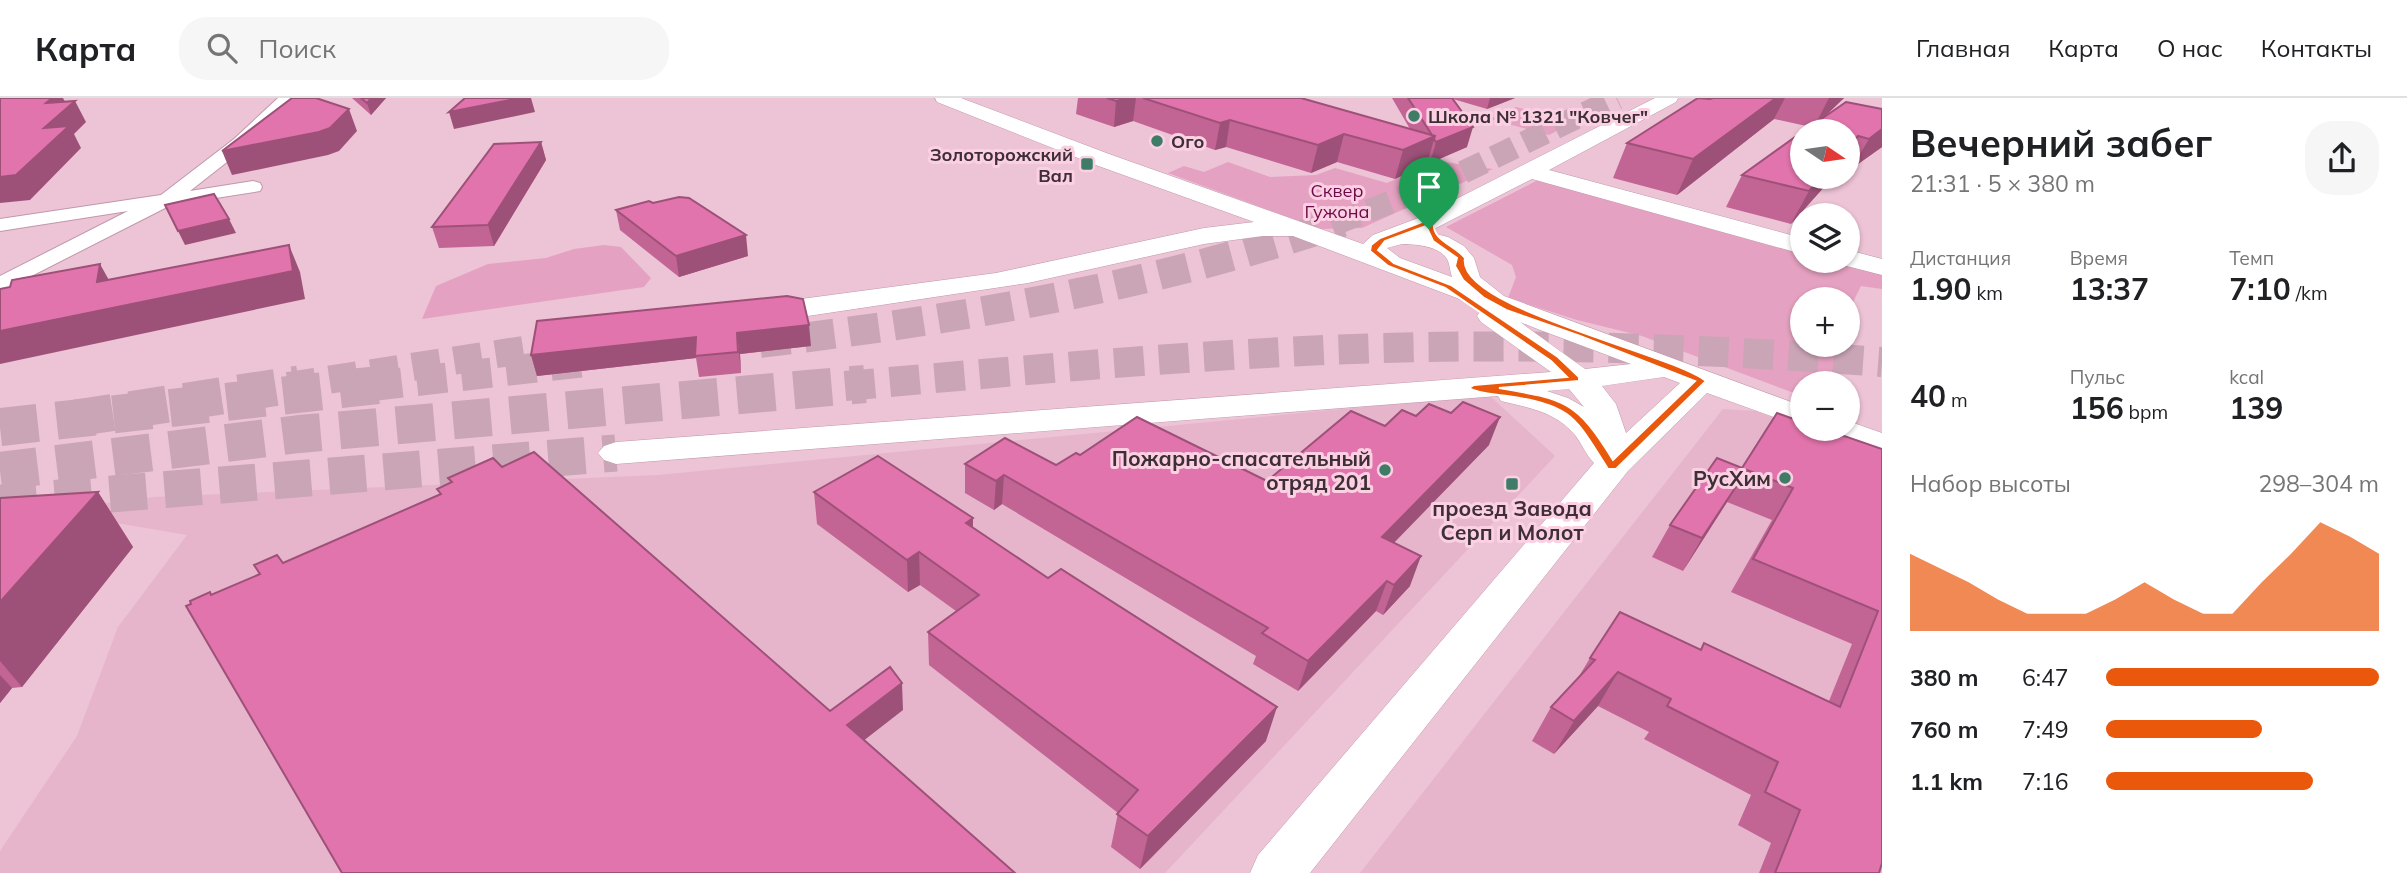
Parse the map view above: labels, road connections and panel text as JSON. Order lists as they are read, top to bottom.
{
  "parks": ["Сквер Гужона"],
  "places": {
    "other": [
      "Школа № 1321 \"Ковчег\"",
      "Ого",
      "Пожарно-спасательный отряд 201",
      "РусХим"
    ],
    "transit": ["Золоторожский Вал", "проезд Завода Серп и Молот"]
  },
  "north": "right",
  "page": {
    "header": "Карта",
    "search": "Поиск",
    "nav": [
      "Главная",
      "Карта",
      "О нас",
      "Контакты"
    ],
    "heading": ["Вечерний забег", "21:31 · 5 × 380 m"],
    "map_buttons": ["+", "−"],
    "stats": [
      ["Дистанция", "1.90 km"],
      ["Время", "13:37"],
      ["Темп", "7:10 /km"],
      ["40 m"],
      ["Пульс", "156 bpm"],
      ["kcal", "139"]
    ],
    "chart": ["Набор высоты", "298–304 m"],
    "list": [
      {
        "name": "380 m",
        "note": "6:47"
      },
      {
        "name": "760 m",
        "note": "7:49"
      },
      {
        "name": "1.1 km",
        "note": "7:16"
      }
    ]
  }
}
